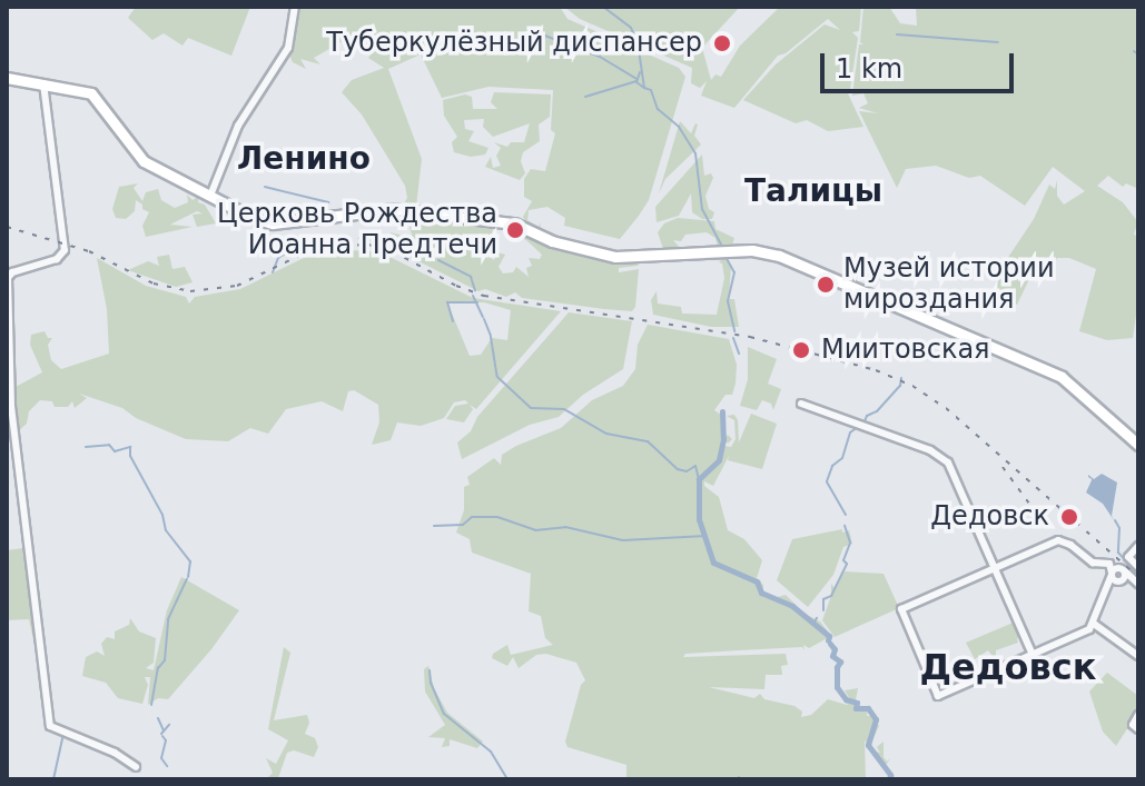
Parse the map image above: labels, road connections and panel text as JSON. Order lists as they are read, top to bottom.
{
  "districts": ["Ленино", "Талицы", "Дедовск"],
  "places": [
    "Туберкулёзный диспансер",
    "Церковь Рождества Иоанна Предтечи",
    "Музей истории мироздания",
    "Миитовская",
    "Дедовск"
  ],
  "scale_bar": "1 km"
}
